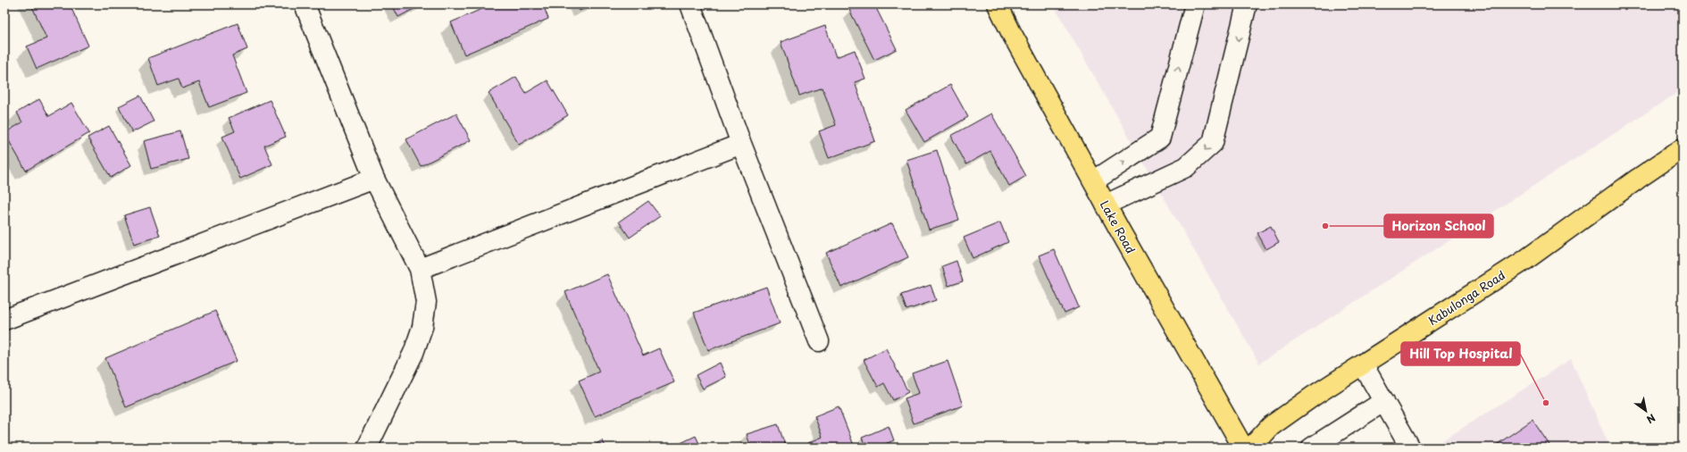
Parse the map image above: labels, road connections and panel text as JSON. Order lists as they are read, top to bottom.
{
  "streets": {
    "main road": ["Lake Road", "Kabulonga Road"]
  },
  "places": ["Horizon School", "Hill Top Hospital"],
  "north": "bottom right"
}
